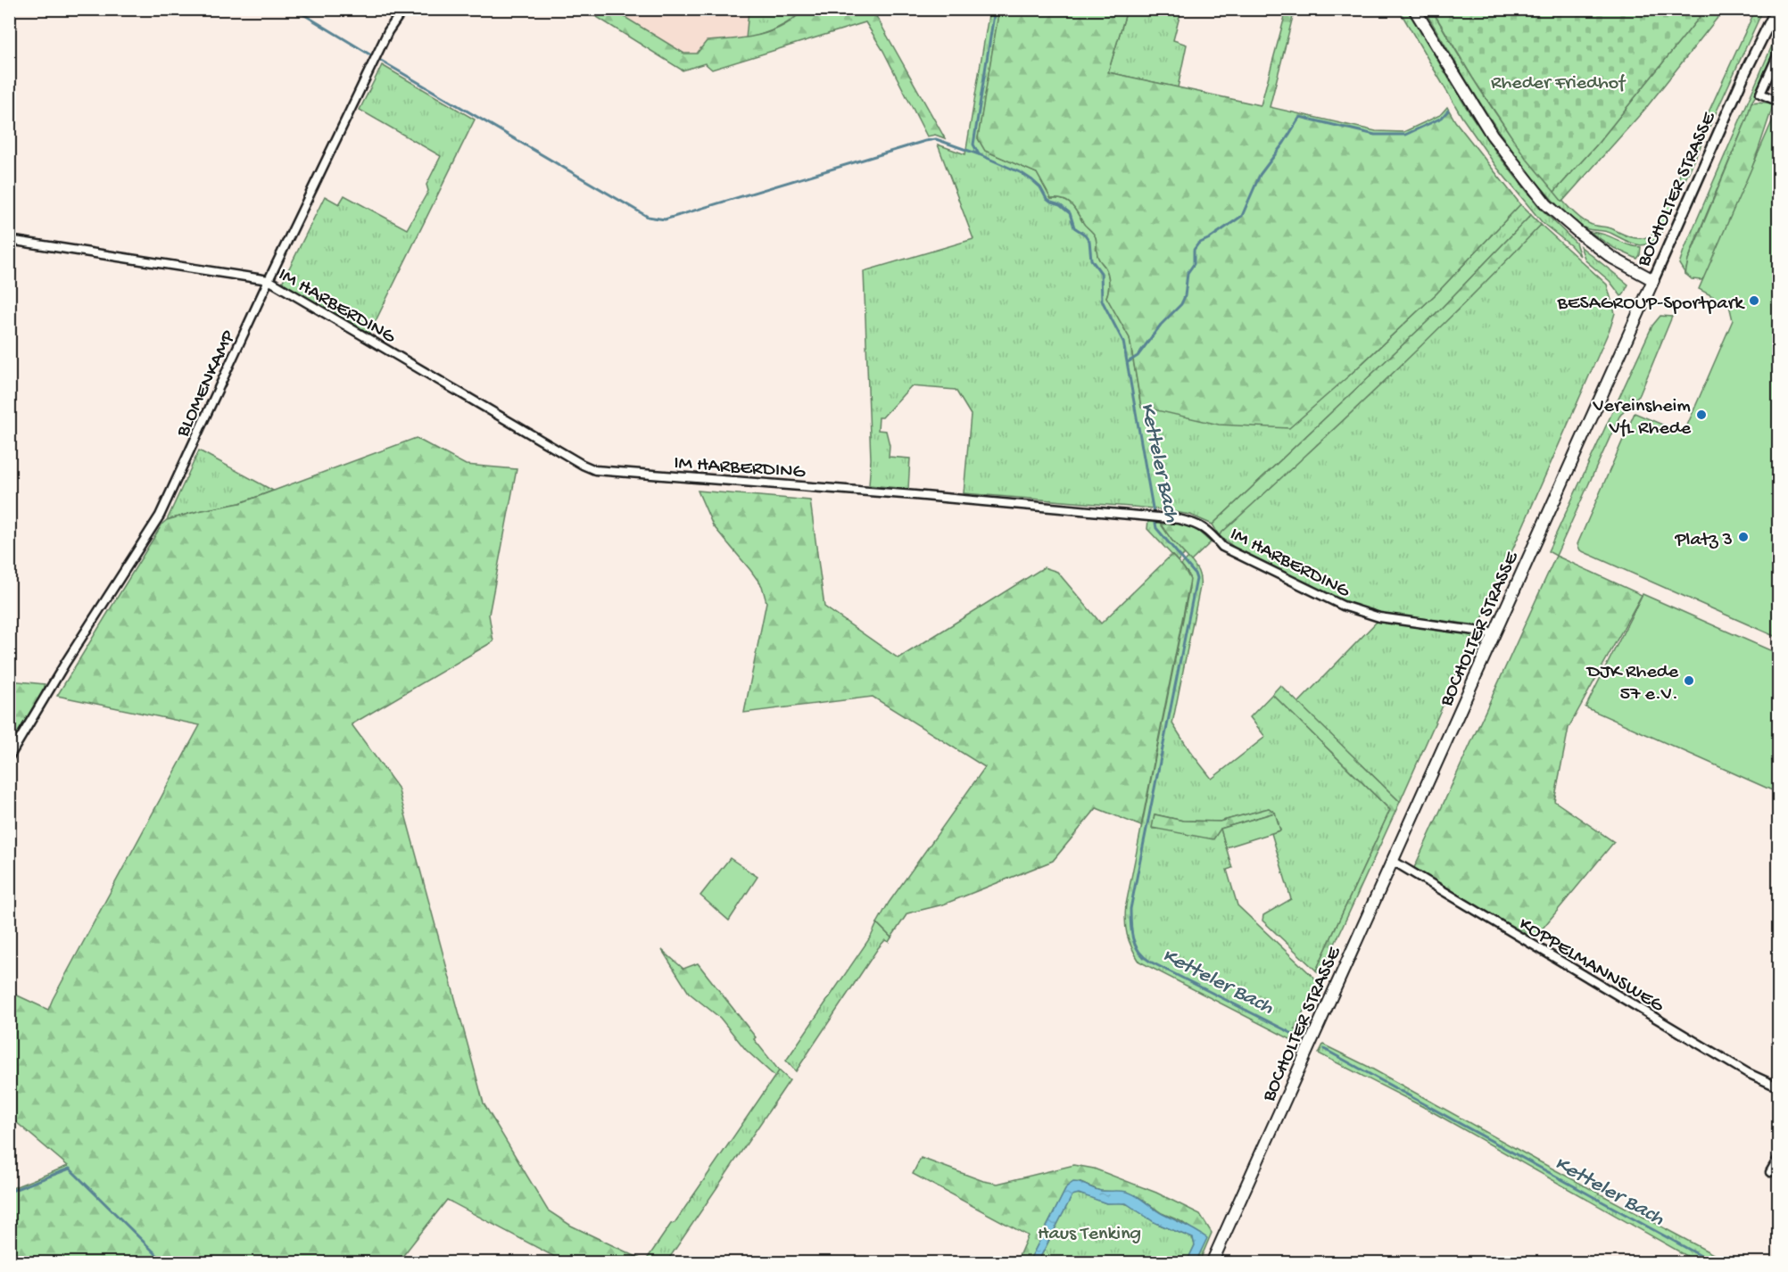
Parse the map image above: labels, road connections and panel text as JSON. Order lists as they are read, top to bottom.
{
  "streets": {
    "main road": ["BOCHOLTER STRASSE"],
    "street": ["IM HARBERDING", "BLOMENKAMP", "KOPPELMANNSWEG"]
  },
  "crossings": [
    ["BOCHOLTER STRASSE", "IM HARBERDING"],
    ["BOCHOLTER STRASSE", "KOPPELMANNSWEG"],
    ["IM HARBERDING", "BLOMENKAMP"]
  ],
  "water": ["Ketteler Bach"],
  "parks": ["Rheder Friedhof", "Haus Tenking"],
  "places": [
    "BESAGROUP-Sportpark",
    "Vereinsheim VfL Rhede",
    "Platz 3",
    "DJK Rhede 57 e.V."
  ]
}
